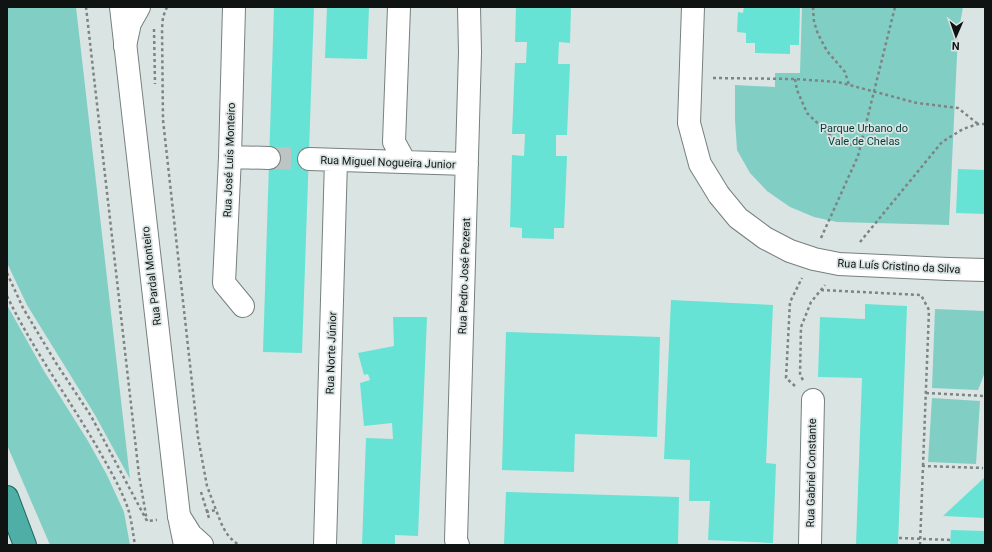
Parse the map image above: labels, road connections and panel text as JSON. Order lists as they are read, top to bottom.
{
  "streets": {
    "street": [
      "Rua José Luís Monteiro",
      "Rua Miguel Nogueira Junior",
      "Rua Luís Cristino da Silva",
      "Rua Pardal Monteiro",
      "Rua Pedro José Pezerat",
      "Rua Norte Júnior",
      "Rua Gabriel Constante"
    ]
  },
  "crossings": [
    ["Rua Miguel Nogueira Junior", "Rua Pedro José Pezerat"],
    ["Rua Miguel Nogueira Junior", "Rua Norte Júnior"]
  ],
  "parks": ["Parque Urbano do Vale de Chelas"],
  "north": "bottom"
}
